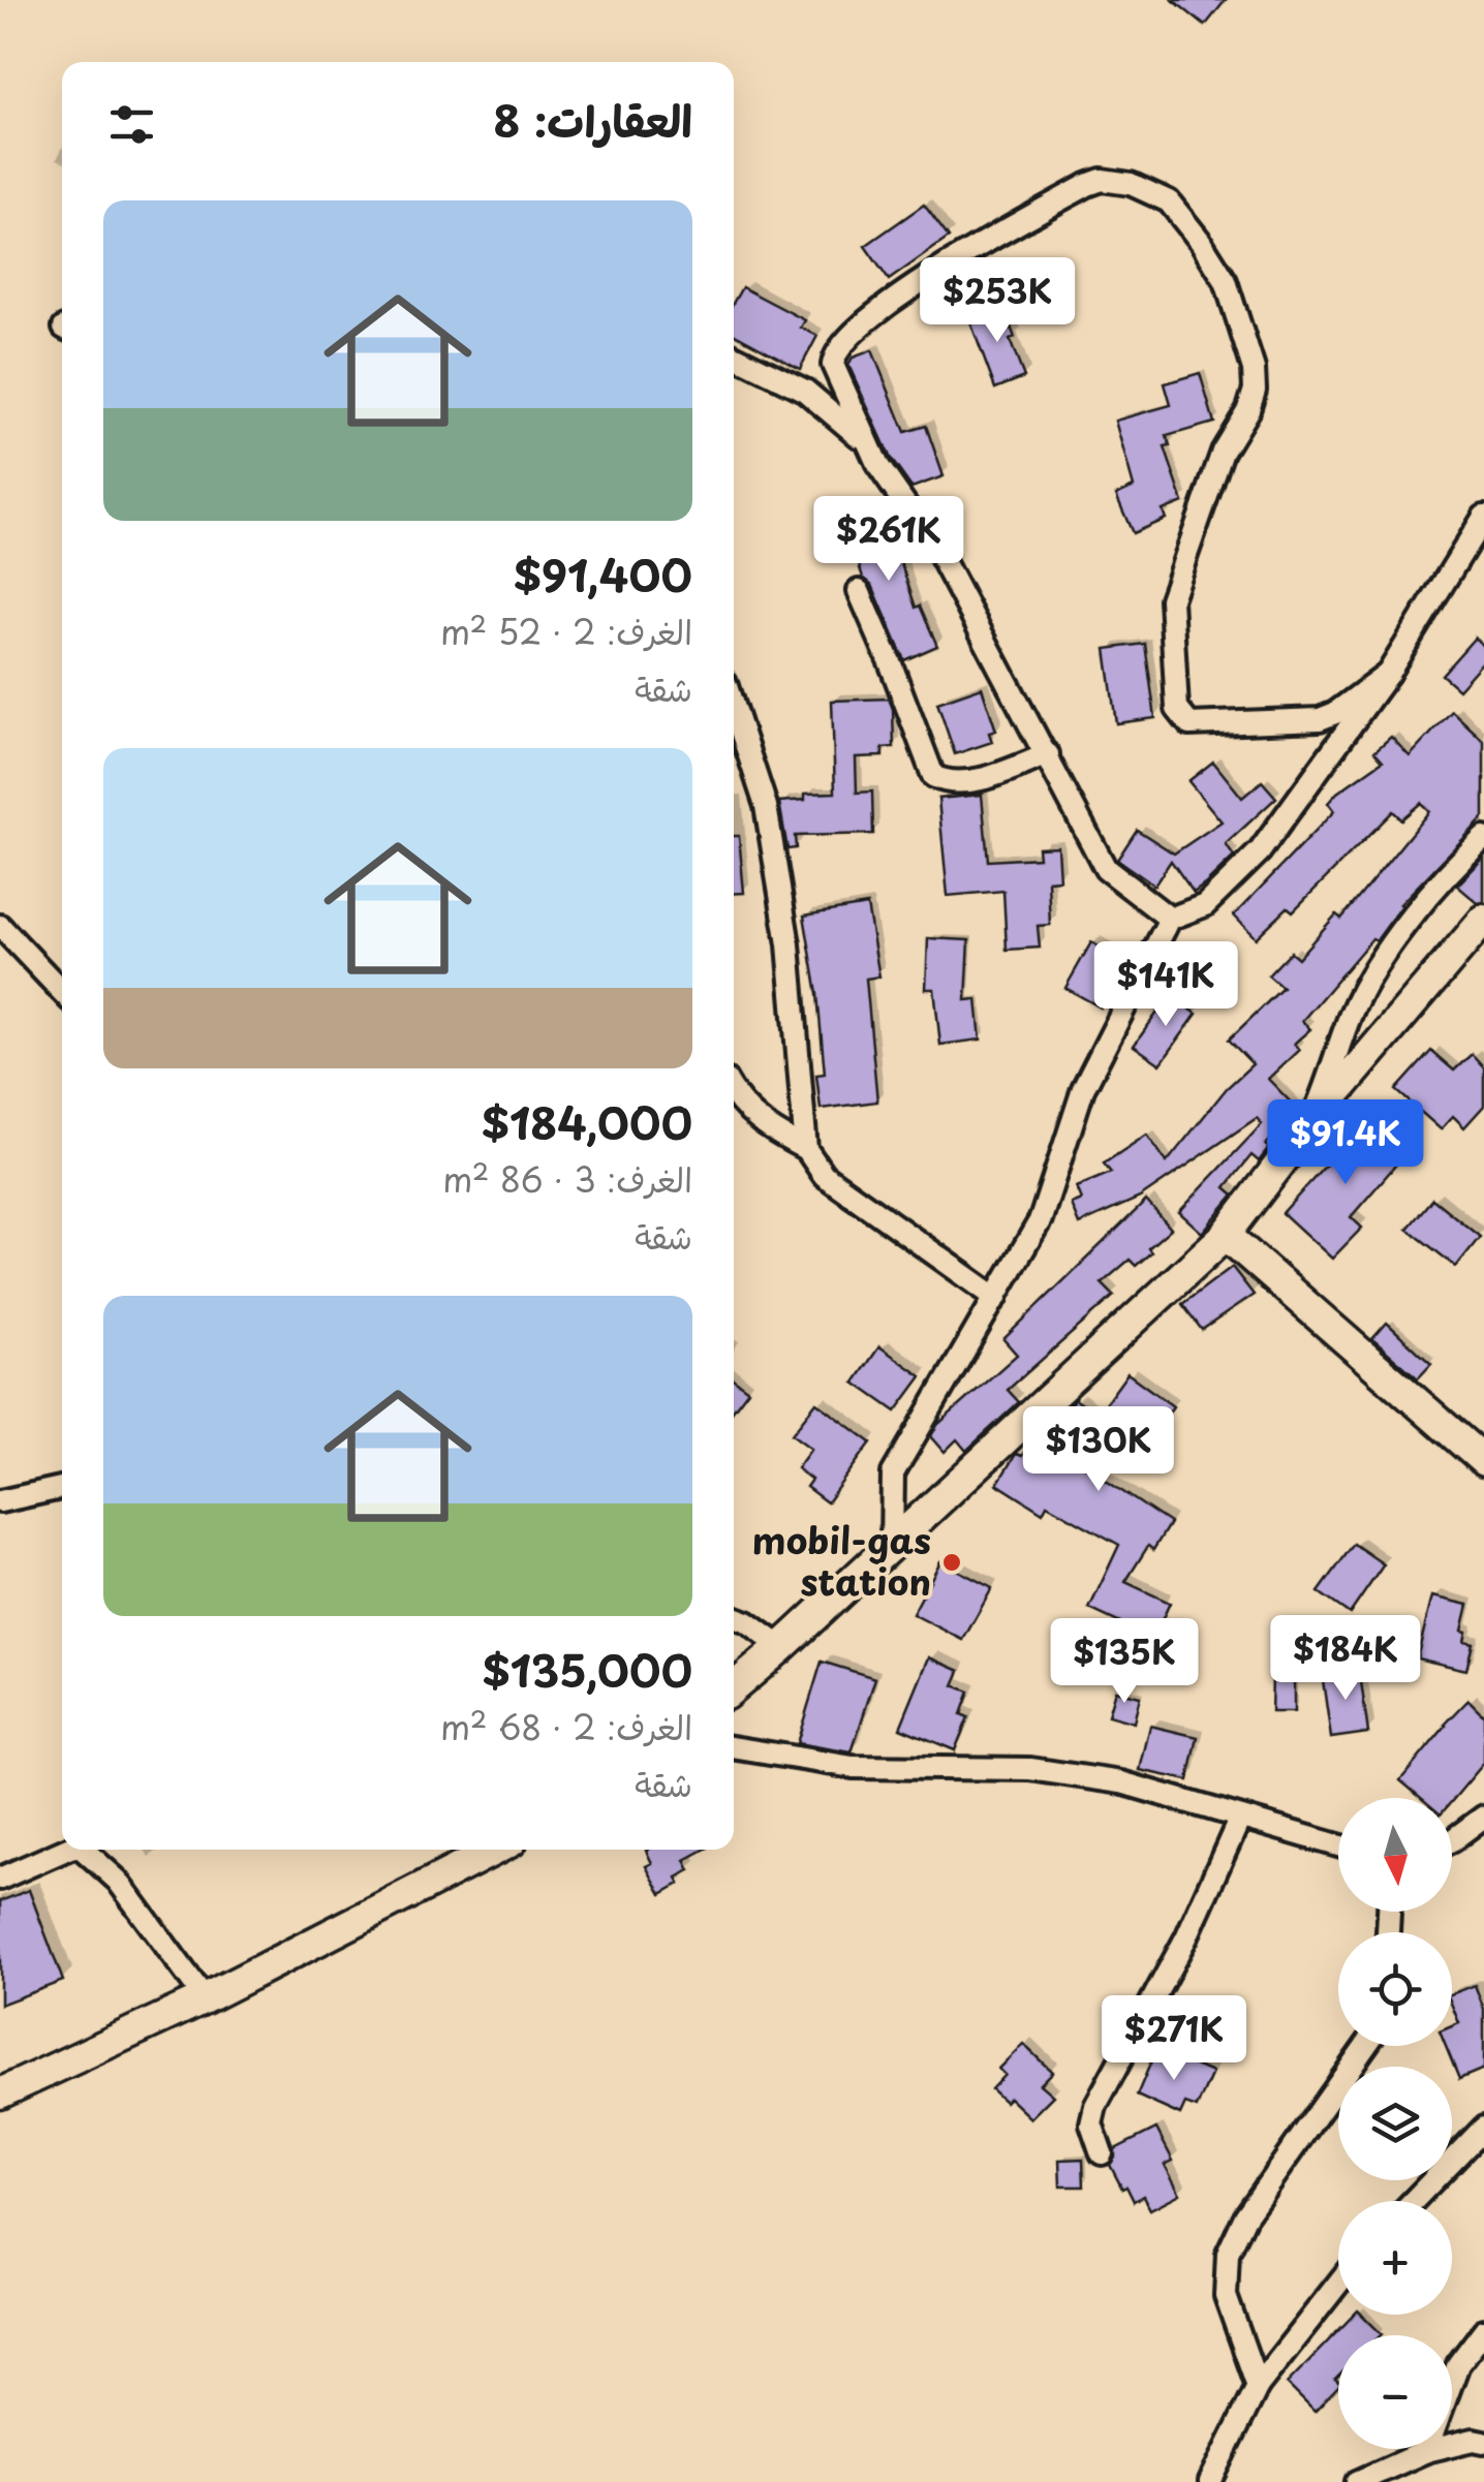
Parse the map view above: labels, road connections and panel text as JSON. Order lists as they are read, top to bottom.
{
  "places": ["mobil-gas station"],
  "north": "bottom",
  "page": {
    "heading": "العقارات: 8",
    "list": [
      {
        "name": "$91,400",
        "note": "الغرف: 2 · 52 m² · شقة"
      },
      {
        "name": "$184,000",
        "note": "الغرف: 3 · 86 m² · شقة"
      },
      {
        "name": "$135,000",
        "note": "الغرف: 2 · 68 m² · شقة"
      }
    ],
    "price": [
      "$253K",
      "$261K",
      "$141K",
      "$91.4K",
      "$130K",
      "$184K",
      "$135K",
      "$271K"
    ],
    "map_buttons": ["+", "−"]
  }
}
